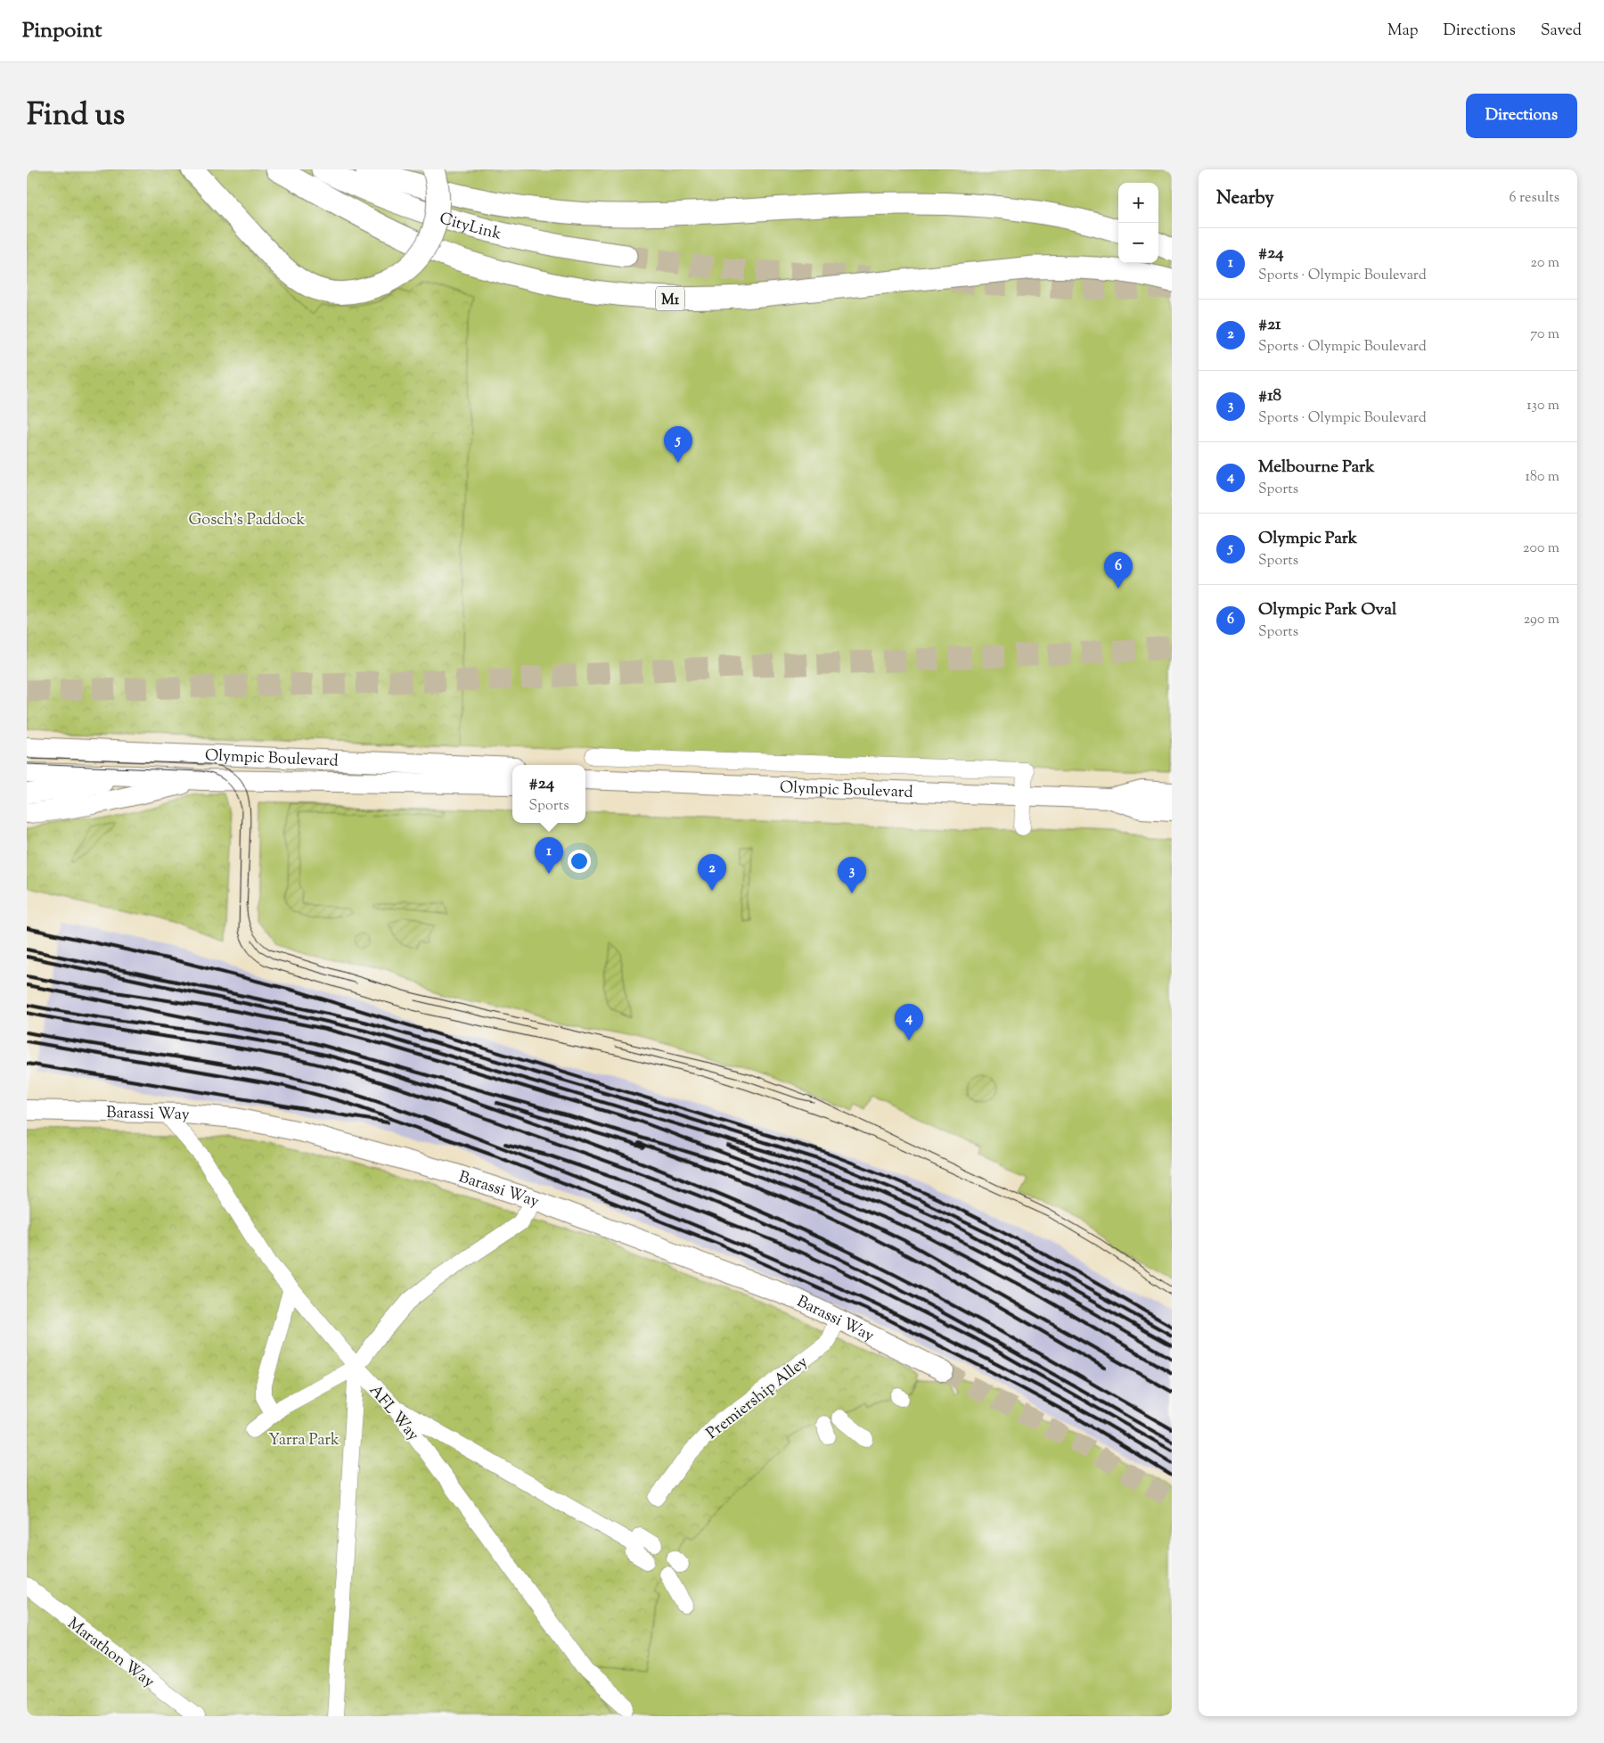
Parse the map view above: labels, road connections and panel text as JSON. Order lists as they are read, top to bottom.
{
  "streets": {
    "highway": ["CityLink", "M1"],
    "main road": ["Olympic Boulevard", "Barassi Way"],
    "street": ["Premiership Alley", "AFL Way", "Marathon Way"]
  },
  "crossings": [
    ["Barassi Way", "Premiership Alley"],
    ["Barassi Way", "AFL Way"]
  ],
  "parks": ["Gosch's Paddock", "Yarra Park"],
  "page": {
    "header": "Pinpoint",
    "nav": ["Map", "Directions", "Saved"],
    "title": "Find us",
    "buttons": "Directions",
    "heading": ["Nearby", "6 results"],
    "map_buttons": ["+", "−"],
    "list": [
      {
        "mark": "1",
        "name": "#24",
        "note": "Sports · Olympic Boulevard",
        "value": "20 m"
      },
      {
        "mark": "2",
        "name": "#21",
        "note": "Sports · Olympic Boulevard",
        "value": "70 m"
      },
      {
        "mark": "3",
        "name": "#18",
        "note": "Sports · Olympic Boulevard",
        "value": "130 m"
      },
      {
        "mark": "4",
        "name": "Melbourne Park",
        "note": "Sports",
        "value": "180 m"
      },
      {
        "mark": "5",
        "name": "Olympic Park",
        "note": "Sports",
        "value": "200 m"
      },
      {
        "mark": "6",
        "name": "Olympic Park Oval",
        "note": "Sports",
        "value": "290 m"
      }
    ],
    "pins": [
      "5",
      "6",
      "1",
      "2",
      "3",
      "4"
    ],
    "popup": ["#24", "Sports"]
  }
}
